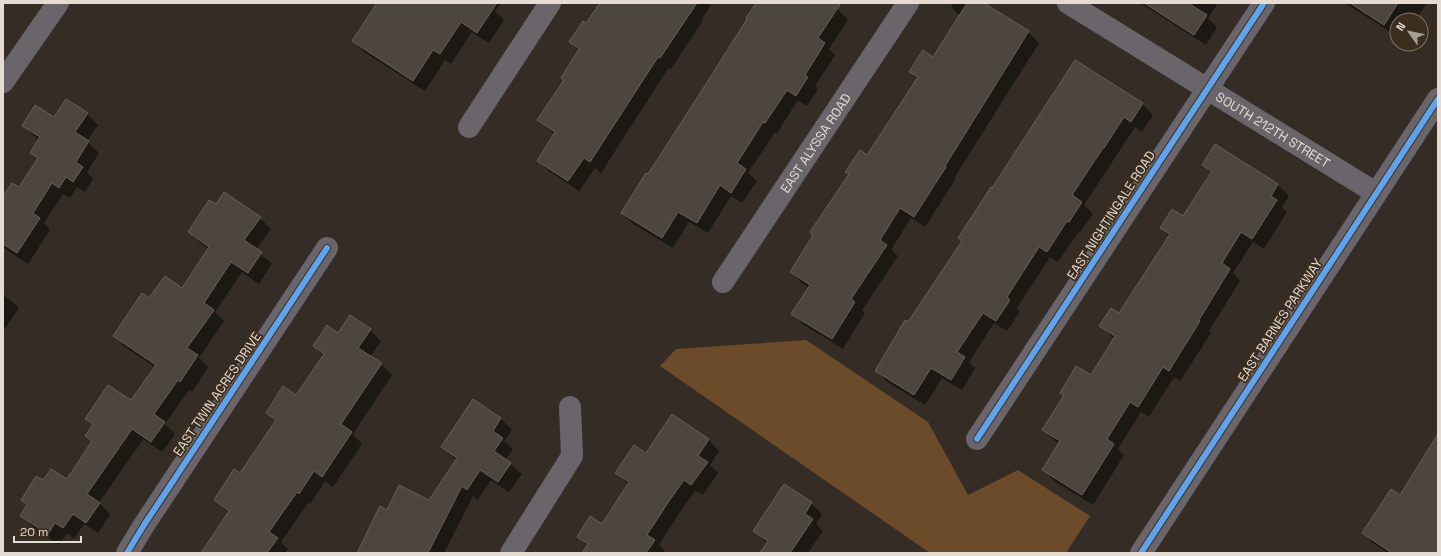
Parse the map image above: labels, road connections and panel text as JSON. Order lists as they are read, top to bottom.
{
  "streets": {
    "street": [
      "SOUTH 212TH STREET",
      "EAST ALYSSA ROAD",
      "EAST NIGHTINGALE ROAD",
      "EAST BARNES PARKWAY",
      "EAST TWIN ACRES DRIVE"
    ]
  },
  "crossings": [
    ["SOUTH 212TH STREET", "EAST NIGHTINGALE ROAD"],
    ["SOUTH 212TH STREET", "EAST BARNES PARKWAY"]
  ],
  "scale_bar": "20 m",
  "north": "top left"
}
